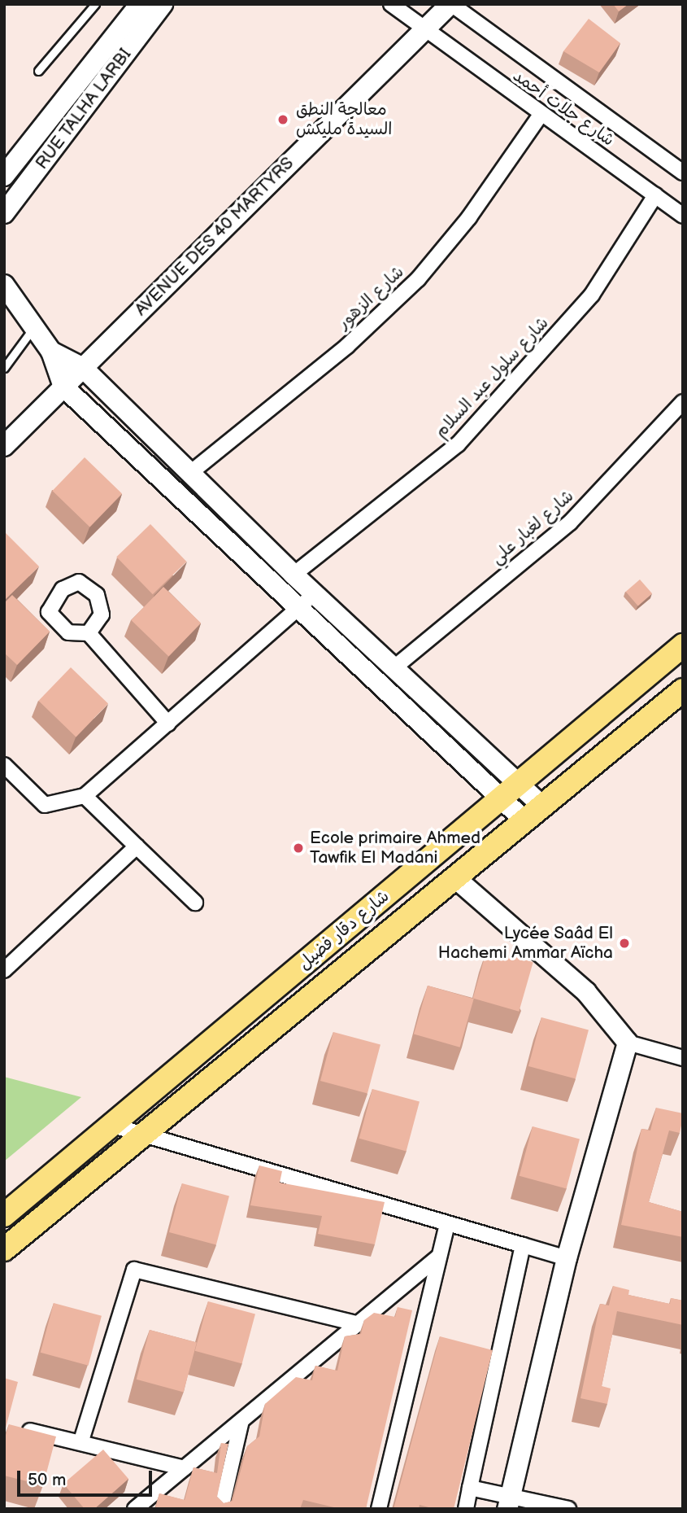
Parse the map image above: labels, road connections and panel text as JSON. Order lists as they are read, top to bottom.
{
  "streets": {
    "main road": ["شارع دقار فضيل"],
    "street": [
      "شارع جلات أحمد",
      "RUE TALHA LARBI",
      "AVENUE DES 40 MARTYRS",
      "شارع الزهور",
      "شارع سلول عبد السلام",
      "شارع لغبار علي"
    ]
  },
  "crossings": [
    ["شارع جلات أحمد", "AVENUE DES 40 MARTYRS"],
    ["شارع جلات أحمد", "شارع الزهور"],
    ["شارع جلات أحمد", "شارع سلول عبد السلام"]
  ],
  "places": ["معالجة النطق السيدة مليكش", "Ecole primaire Ahmed Tawfik El Madani", "Lycée Saâd El Hachemi Ammar Aïcha"],
  "scale_bar": "50 m"
}
